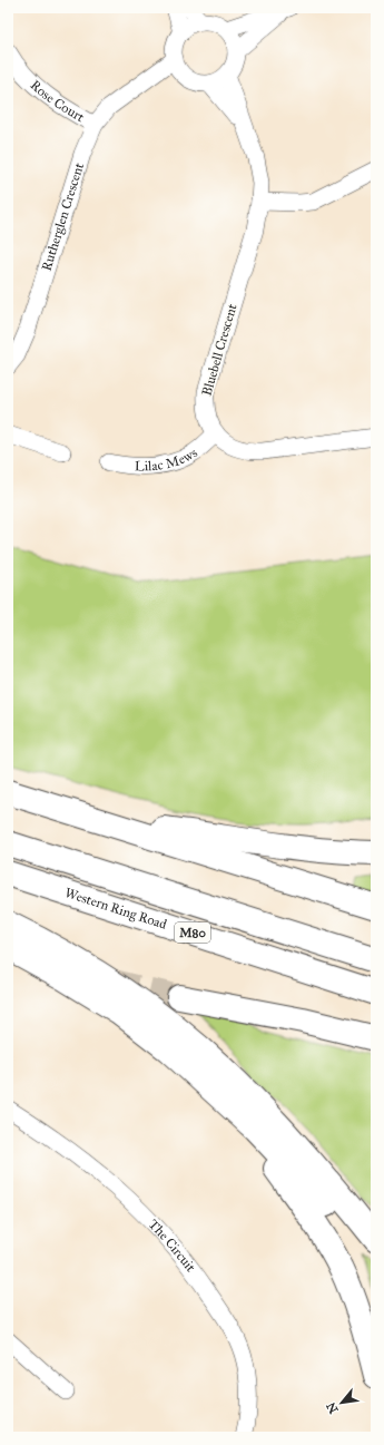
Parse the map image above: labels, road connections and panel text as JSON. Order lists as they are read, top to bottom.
{
  "streets": {
    "highway": ["Western Ring Road", "M80"],
    "street": [
      "Rose Court",
      "Rutherglen Crescent",
      "Bluebell Crescent",
      "Lilac Mews",
      "The Circuit"
    ]
  },
  "crossings": [
    ["Rose Court", "Rutherglen Crescent"],
    ["Rutherglen Crescent", "Bluebell Crescent"],
    ["Bluebell Crescent", "Lilac Mews"]
  ],
  "north": "bottom left"
}
